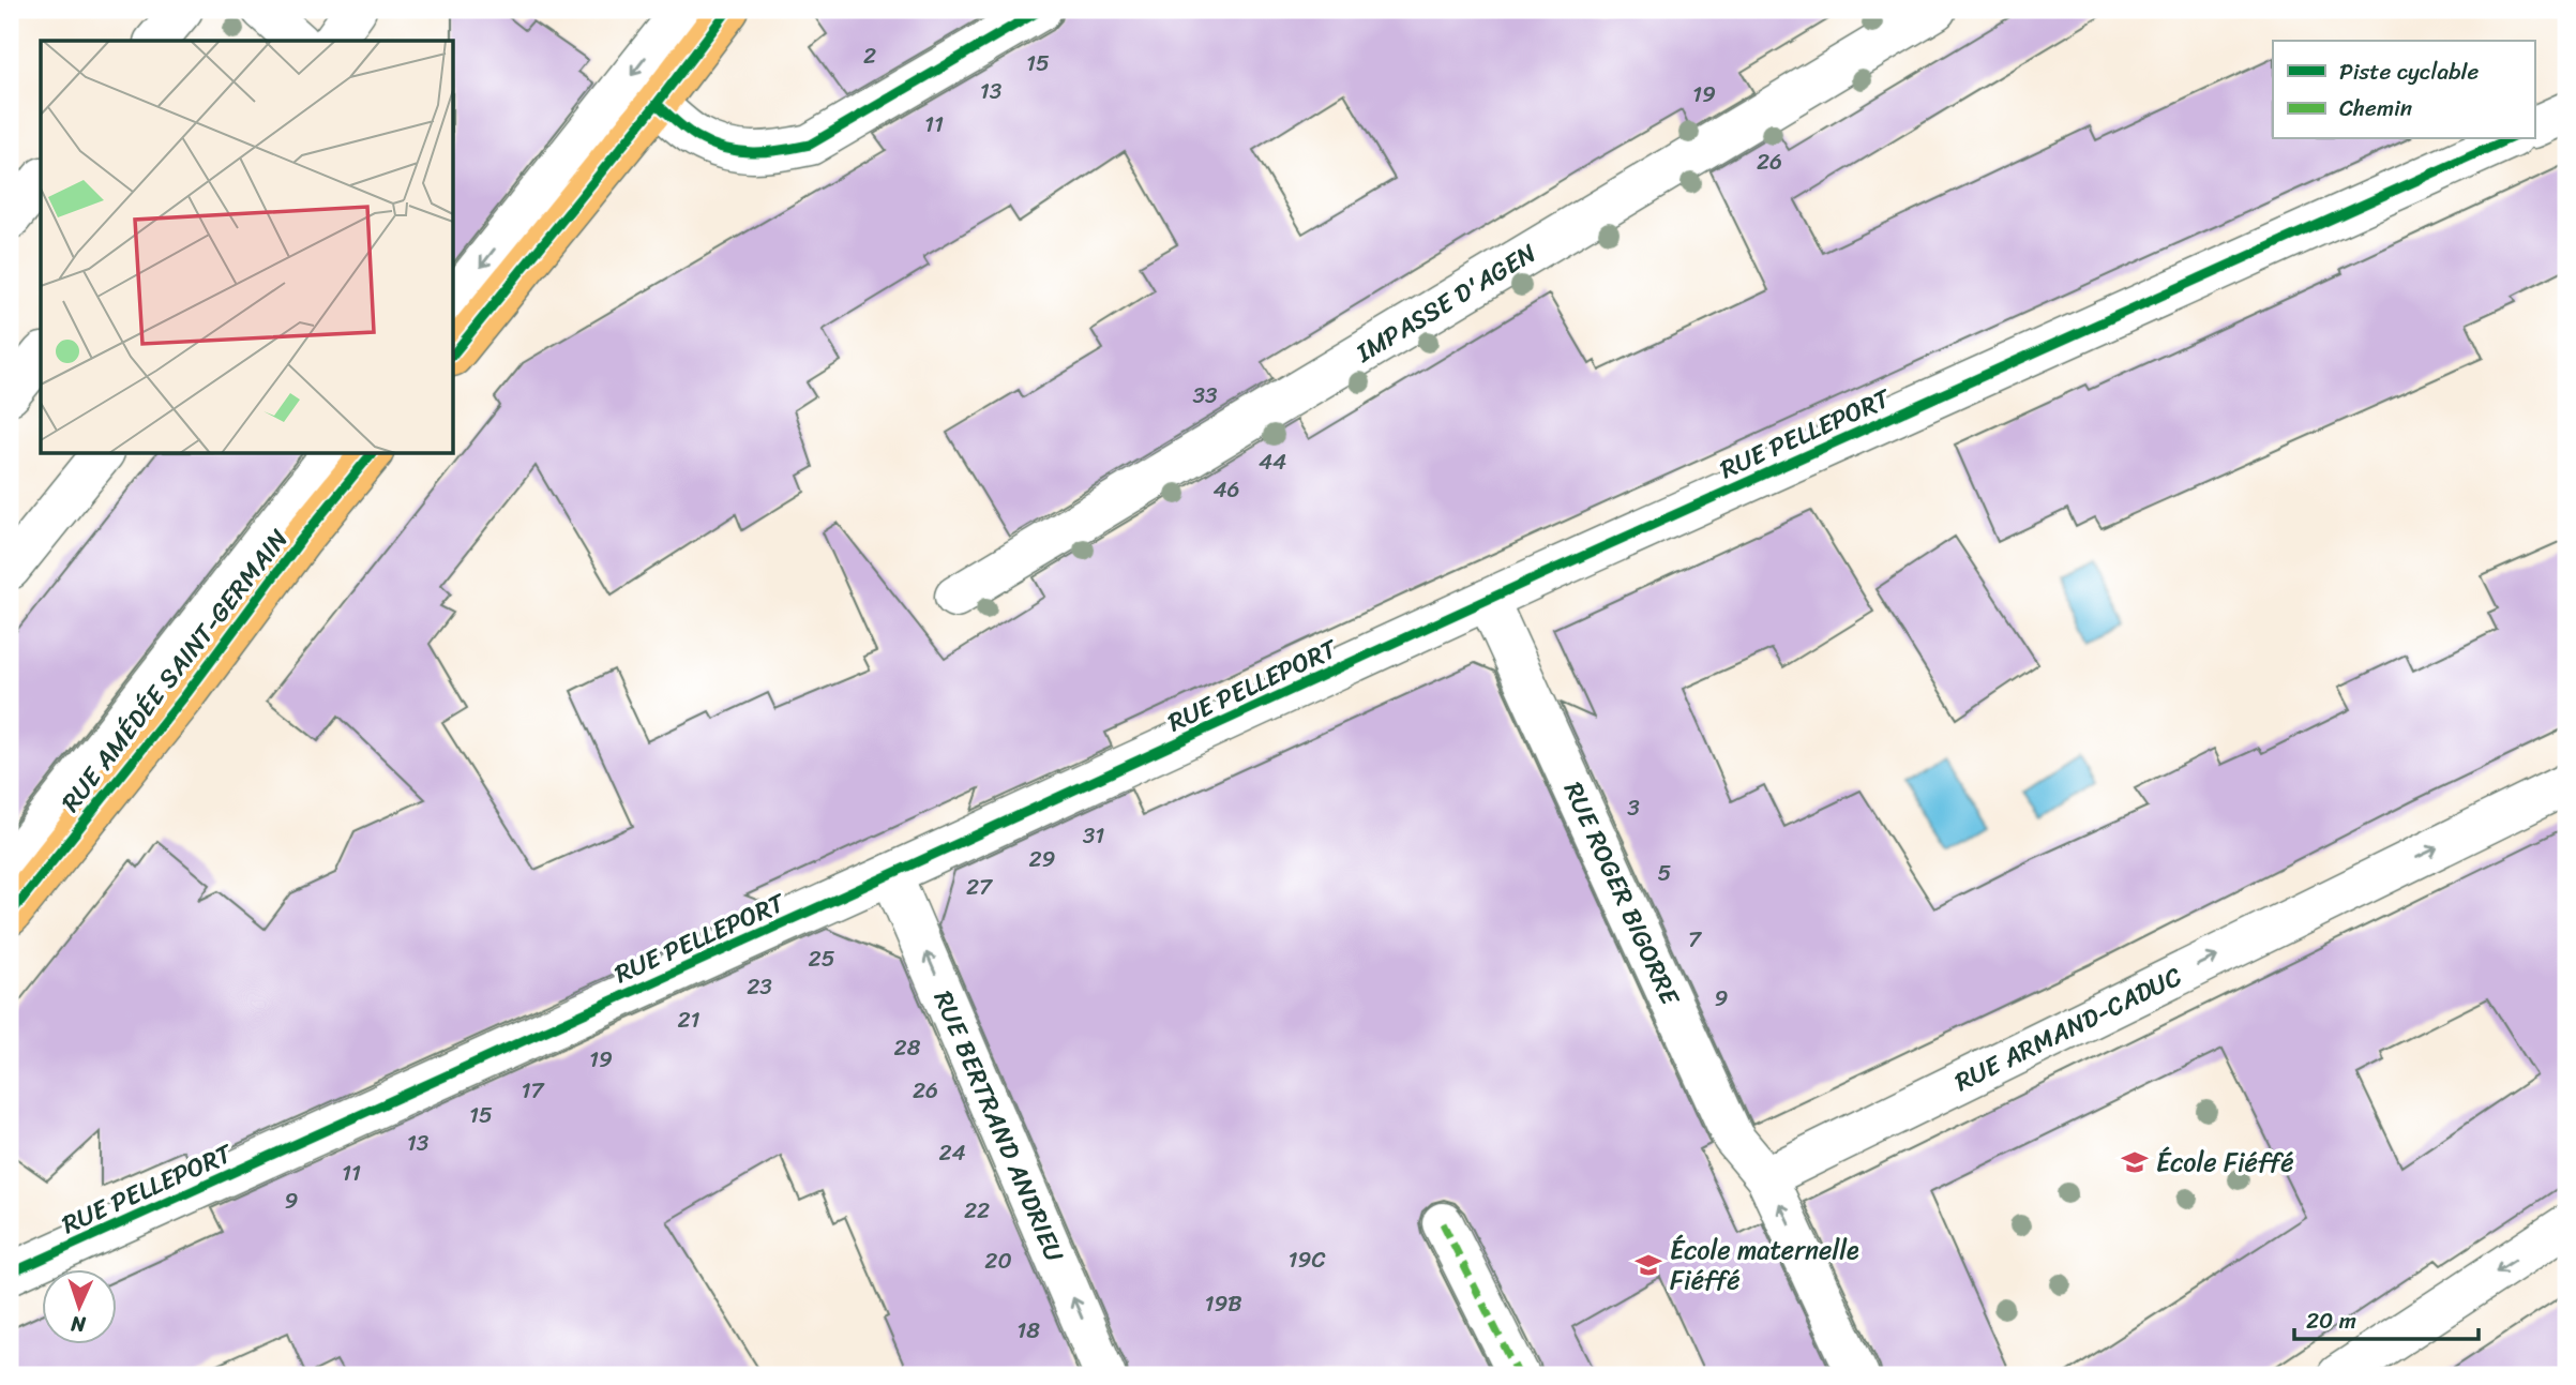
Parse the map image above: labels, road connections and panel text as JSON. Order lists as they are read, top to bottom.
{
  "streets": {
    "main road": ["RUE AMÉDÉE SAINT-GERMAIN"],
    "street": [
      "IMPASSE D'AGEN",
      "RUE PELLEPORT",
      "RUE ROGER BIGORRE",
      "RUE ARMAND-CADUC",
      "RUE BERTRAND ANDRIEU"
    ]
  },
  "crossings": [
    ["RUE PELLEPORT", "RUE ROGER BIGORRE"],
    ["RUE PELLEPORT", "RUE BERTRAND ANDRIEU"],
    ["RUE ROGER BIGORRE", "RUE ARMAND-CADUC"]
  ],
  "one_way": ["RUE ARMAND-CADUC", "RUE BERTRAND ANDRIEU"],
  "places": {
    "school or university": ["École Fiéffé", "École maternelle Fiéffé"]
  },
  "house_numbers": [
    "2",
    "15",
    "13",
    "19",
    "11",
    "26",
    "33",
    "44",
    "46",
    "3",
    "31",
    "29",
    "5",
    "27",
    "7",
    "25",
    "23",
    "9",
    "21",
    "28",
    "19",
    "17",
    "26",
    "15",
    "13",
    "24",
    "11",
    "9",
    "22",
    "19C",
    "20",
    "19B",
    "18"
  ],
  "legend": ["Piste cyclable", "Chemin"],
  "scale_bar": "20 m",
  "north": "bottom"
}
